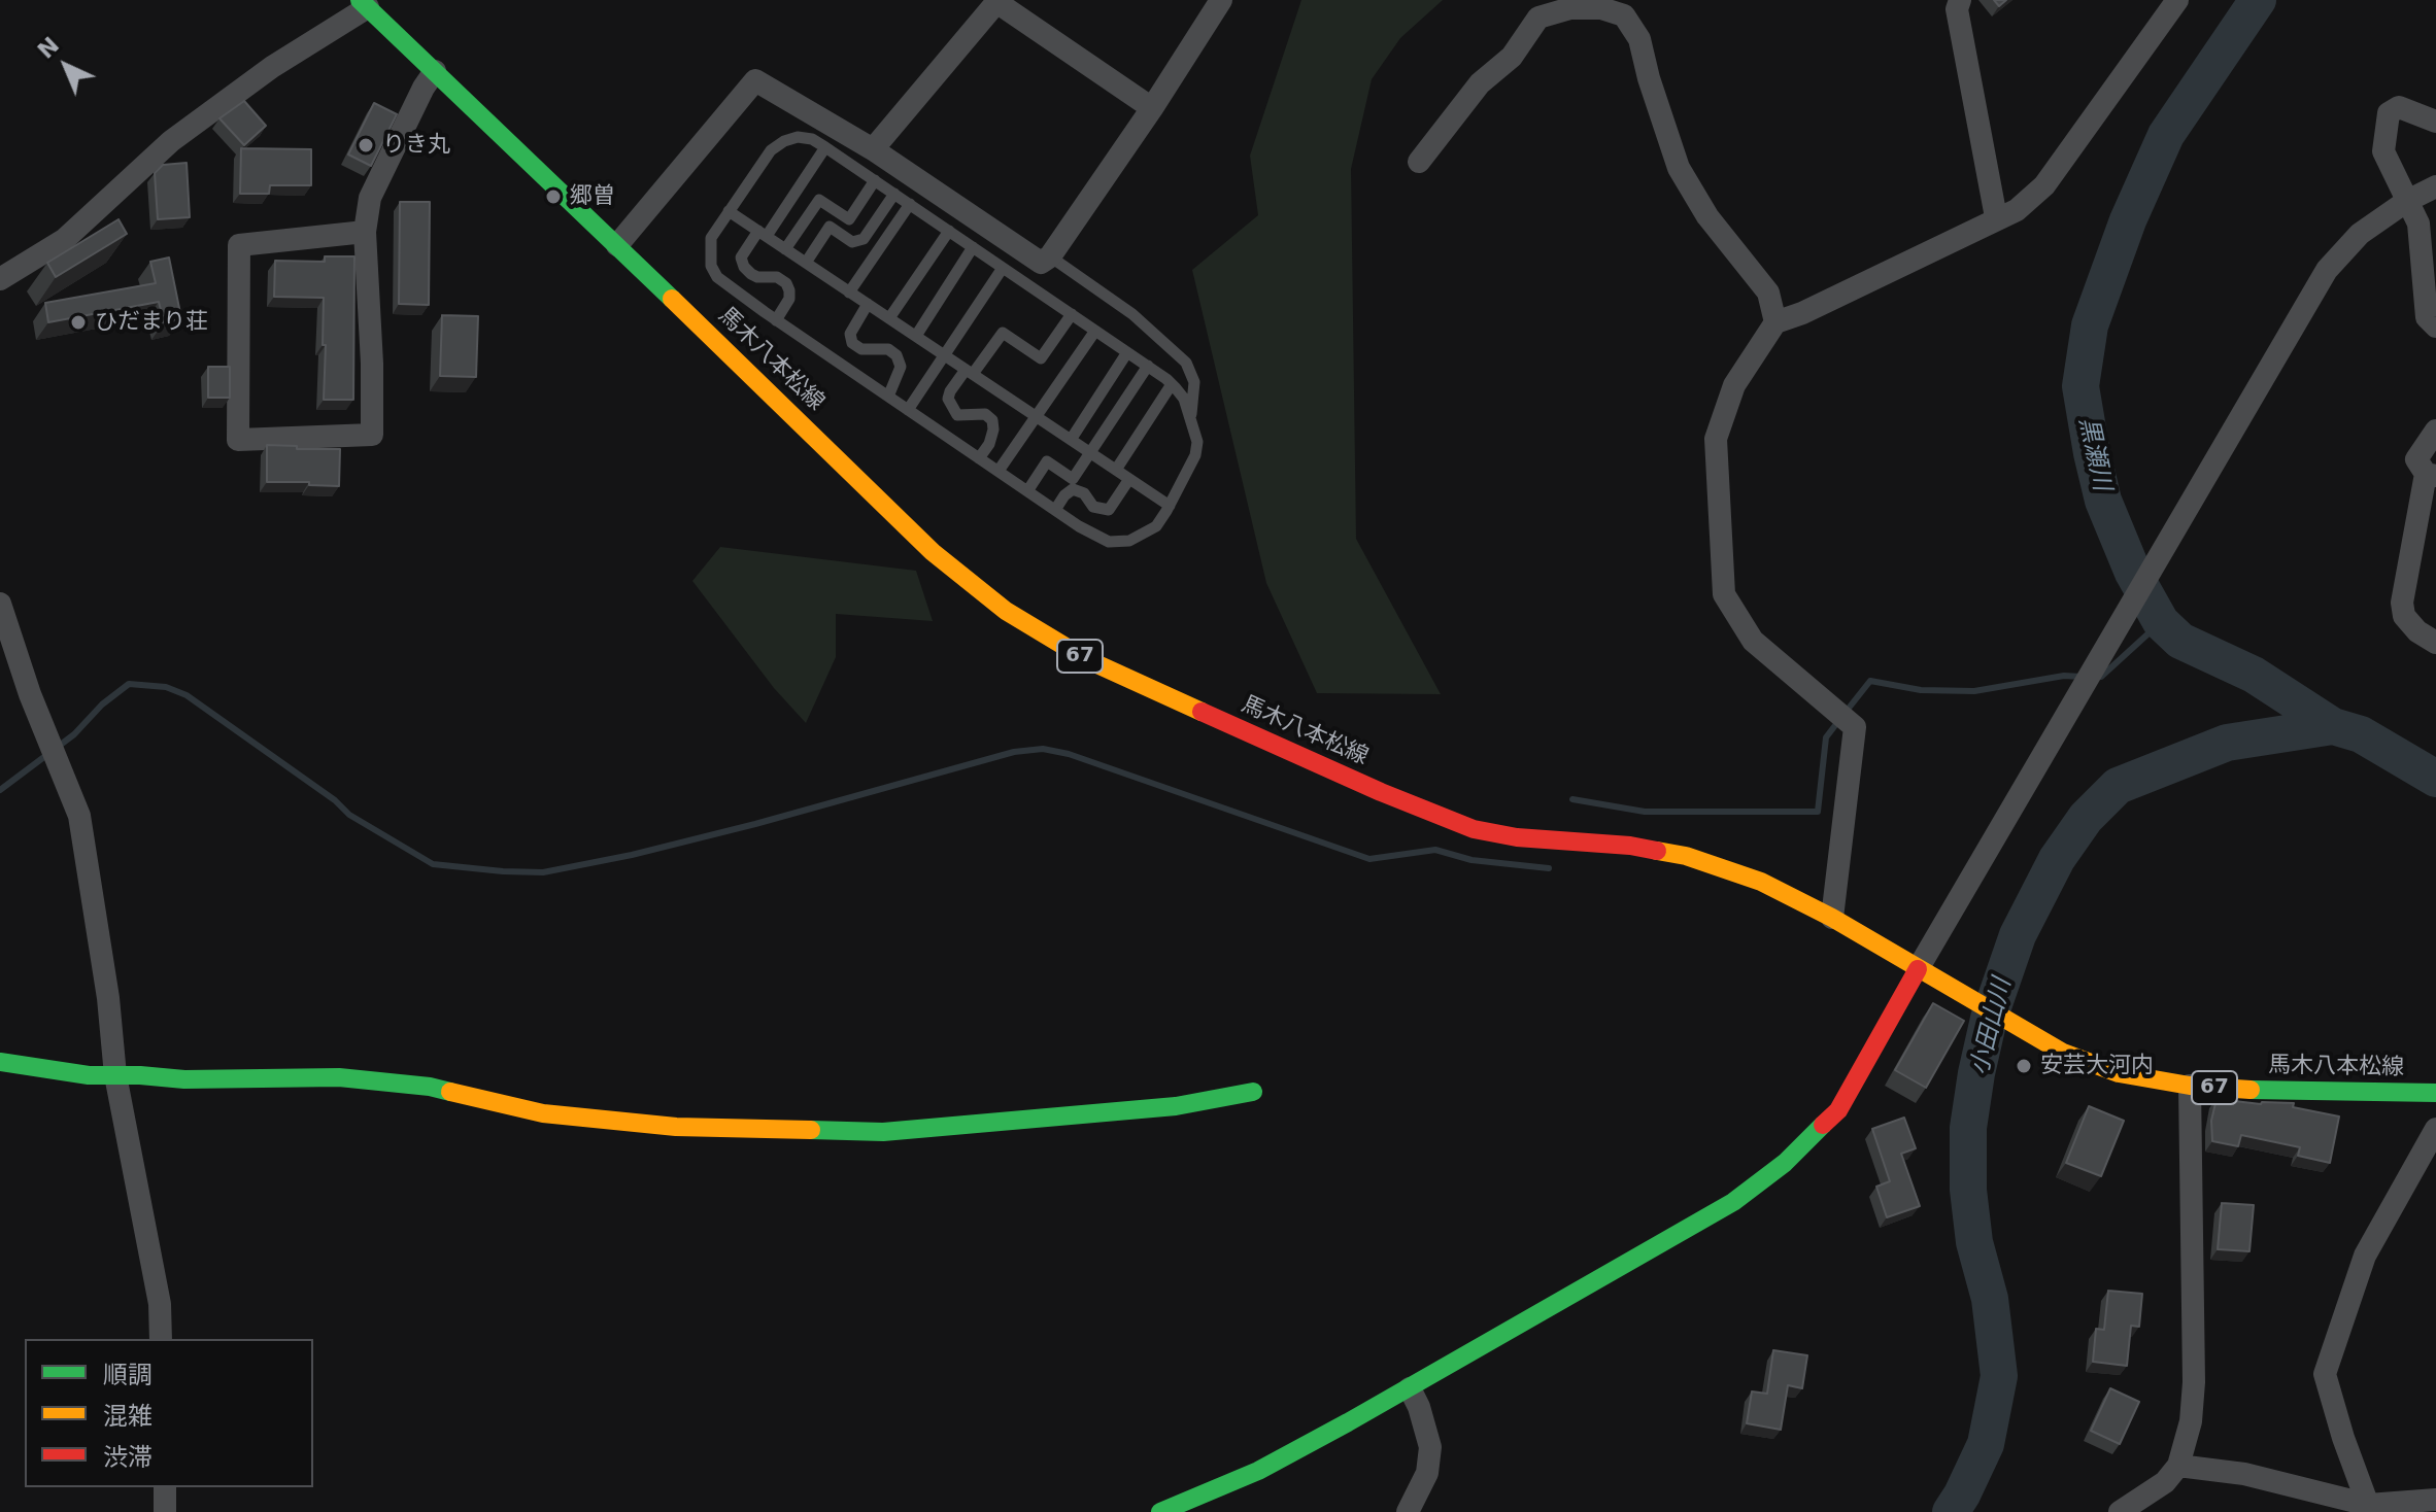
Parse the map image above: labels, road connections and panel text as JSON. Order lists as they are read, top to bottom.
{
  "streets": {
    "main road": ["馬木八本松線", "67"]
  },
  "water": ["黒瀬川", "小田山川"],
  "places": [
    "りき丸",
    "郷曽",
    "ひだまり荘",
    "安芸大河内"
  ],
  "legend": ["順調", "混雑", "渋滞"],
  "north": "top left"
}
